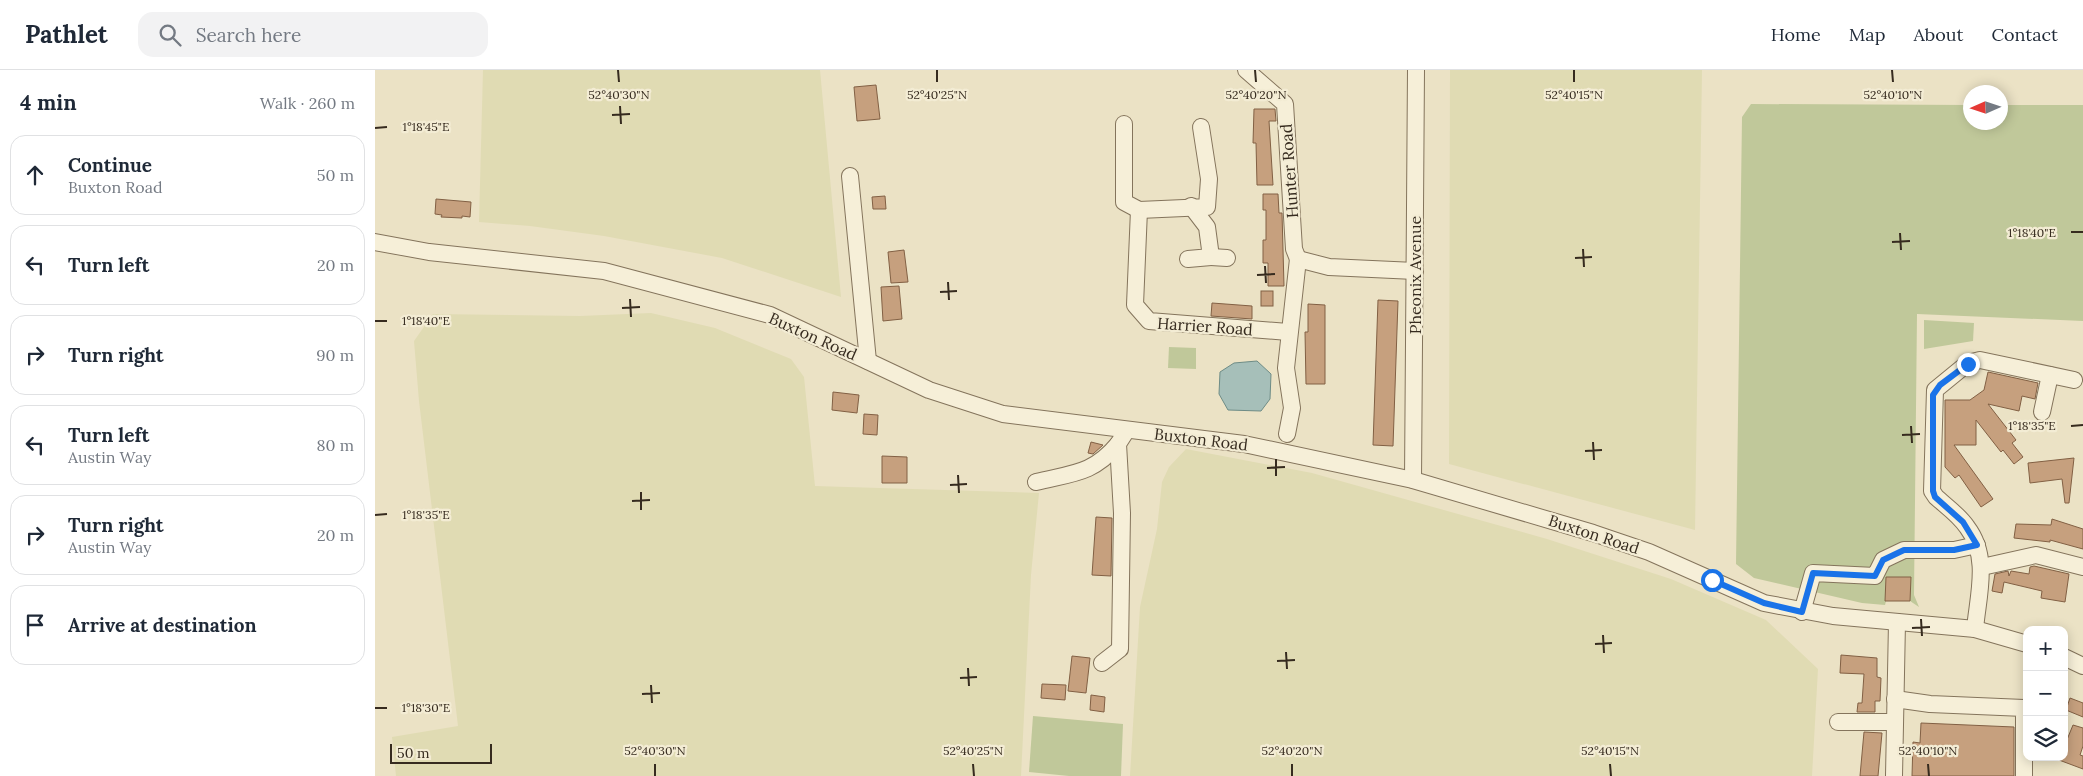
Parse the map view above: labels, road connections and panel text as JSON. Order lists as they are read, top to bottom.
{
  "streets": {
    "street": [
      "Hunter Road",
      "Pheonix Avenue",
      "Harrier Road",
      "Buxton Road"
    ]
  },
  "crossings": [
    ["Hunter Road", "Harrier Road"],
    ["Pheonix Avenue", "Buxton Road"]
  ],
  "scale_bar": "50 m",
  "north": "left",
  "page": {
    "header": "Pathlet",
    "search": "Search here",
    "nav": [
      "Home",
      "Map",
      "About",
      "Contact"
    ],
    "heading": ["4 min", "Walk · 260 m"],
    "list": [
      ["Continue", "Buxton Road", "50 m"],
      ["Turn left", "20 m"],
      ["Turn right", "90 m"],
      ["Turn left", "Austin Way", "80 m"],
      ["Turn right", "Austin Way", "20 m"],
      "Arrive at destination"
    ],
    "map_buttons": ["+", "−"],
    "scale": "50 m"
  },
  "coordinates": [
    "52°40'30\"N",
    "52°40'25\"N",
    "52°40'20\"N",
    "52°40'15\"N",
    "52°40'10\"N",
    "1°18'45\"E",
    "1°18'40\"E",
    "1°18'35\"E",
    "1°18'30\"E"
  ]
}
